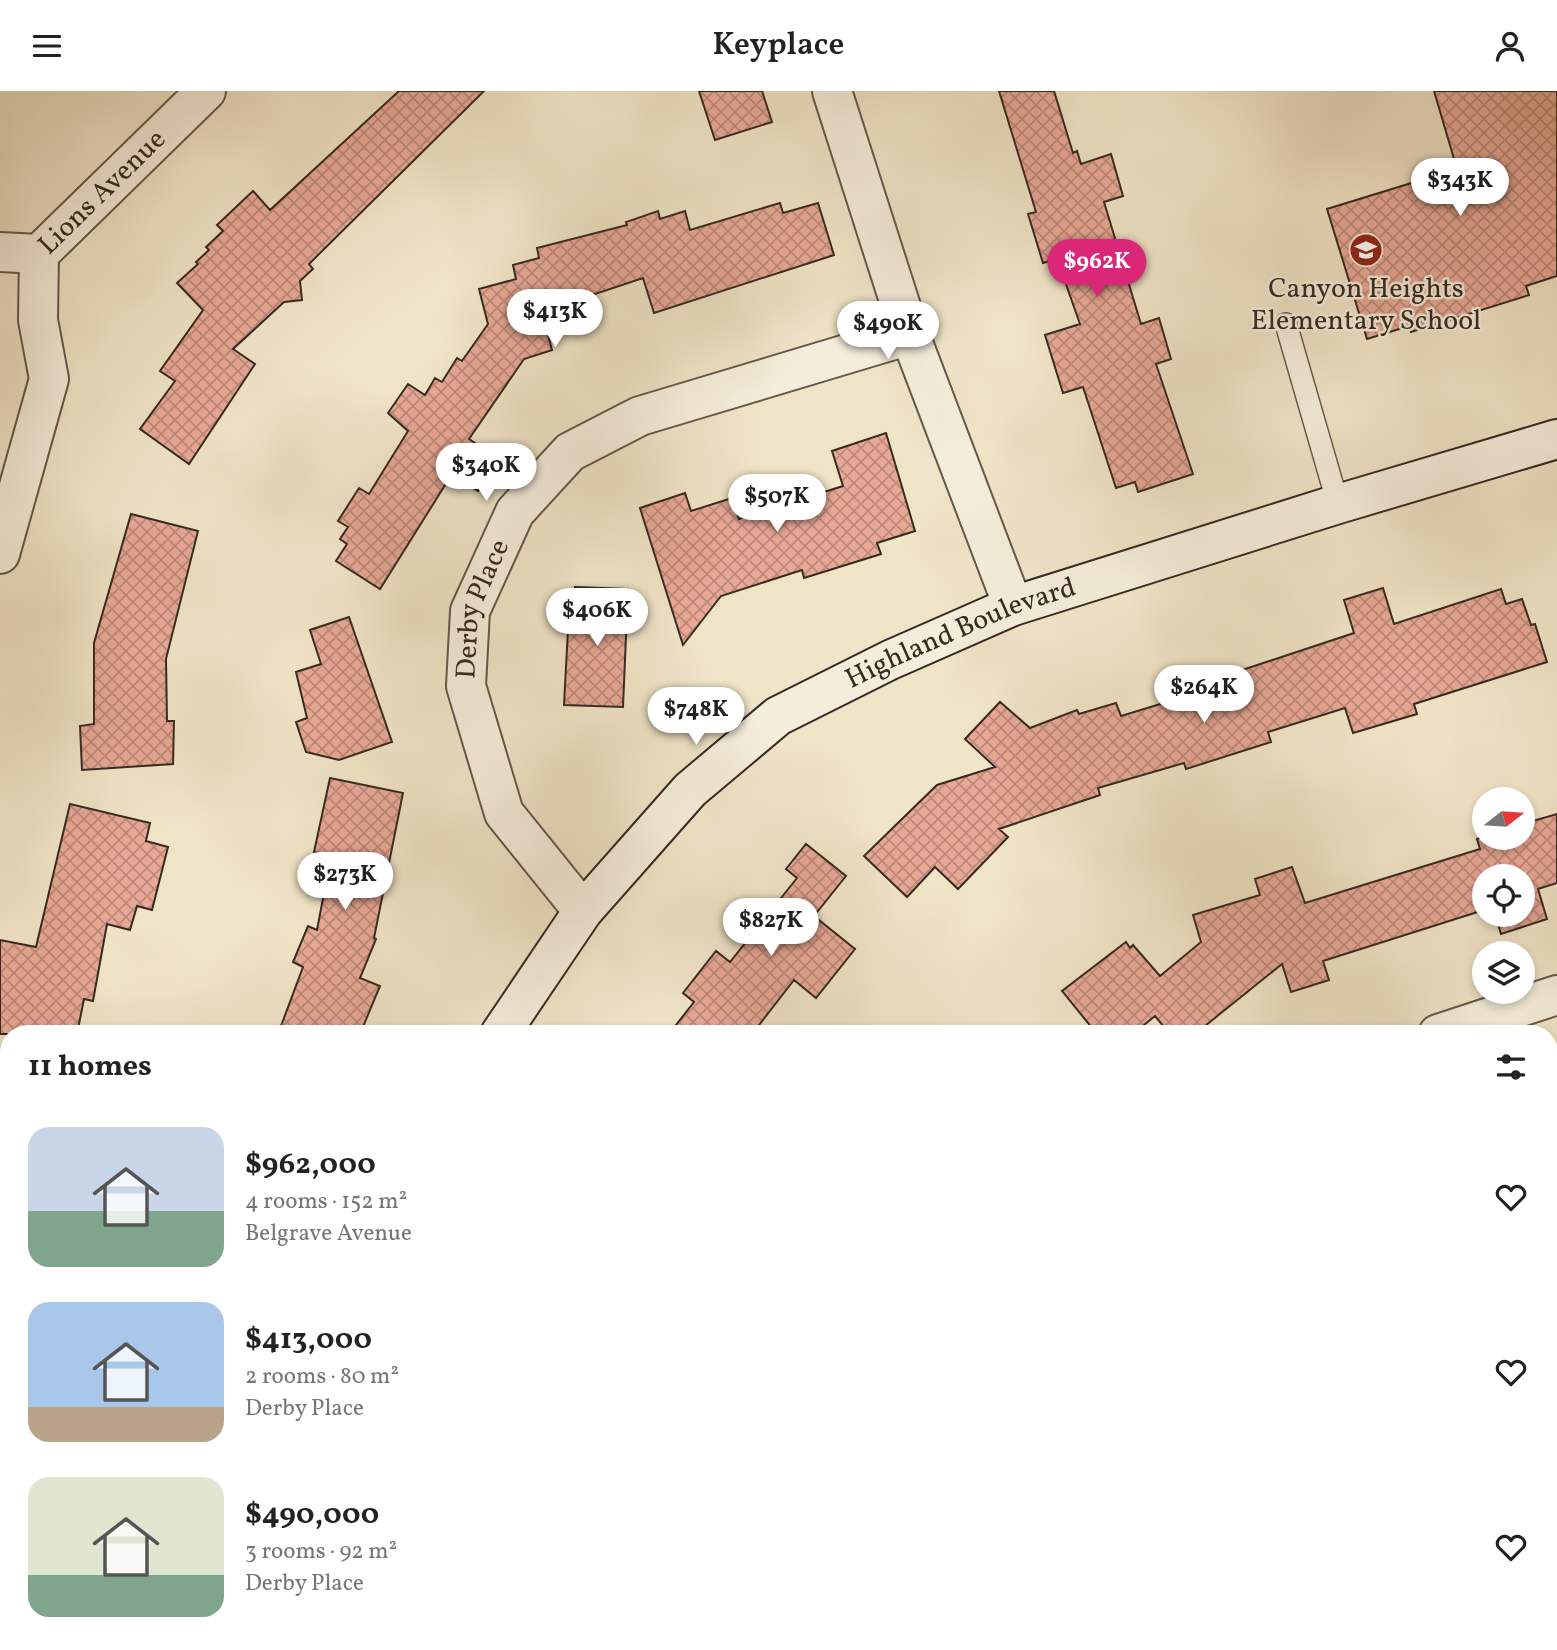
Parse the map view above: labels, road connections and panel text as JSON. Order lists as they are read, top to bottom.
{
  "streets": {
    "street": ["Lions Avenue", "Derby Place", "Highland Boulevard"]
  },
  "crossings": [
    ["Derby Place", "Highland Boulevard"]
  ],
  "places": {
    "school or university": ["Canyon Heights Elementary School"]
  },
  "north": "right",
  "page": {
    "header": "Keyplace",
    "price": [
      "$343K",
      "$962K",
      "$413K",
      "$490K",
      "$340K",
      "$507K",
      "$406K",
      "$264K",
      "$748K",
      "$273K",
      "$827K"
    ],
    "heading": "11 homes",
    "list": [
      {
        "name": "$962,000",
        "note": "4 rooms · 152 m² · Belgrave Avenue"
      },
      {
        "name": "$413,000",
        "note": "2 rooms · 80 m² · Derby Place"
      },
      {
        "name": "$490,000",
        "note": "3 rooms · 92 m² · Derby Place"
      }
    ]
  }
}
